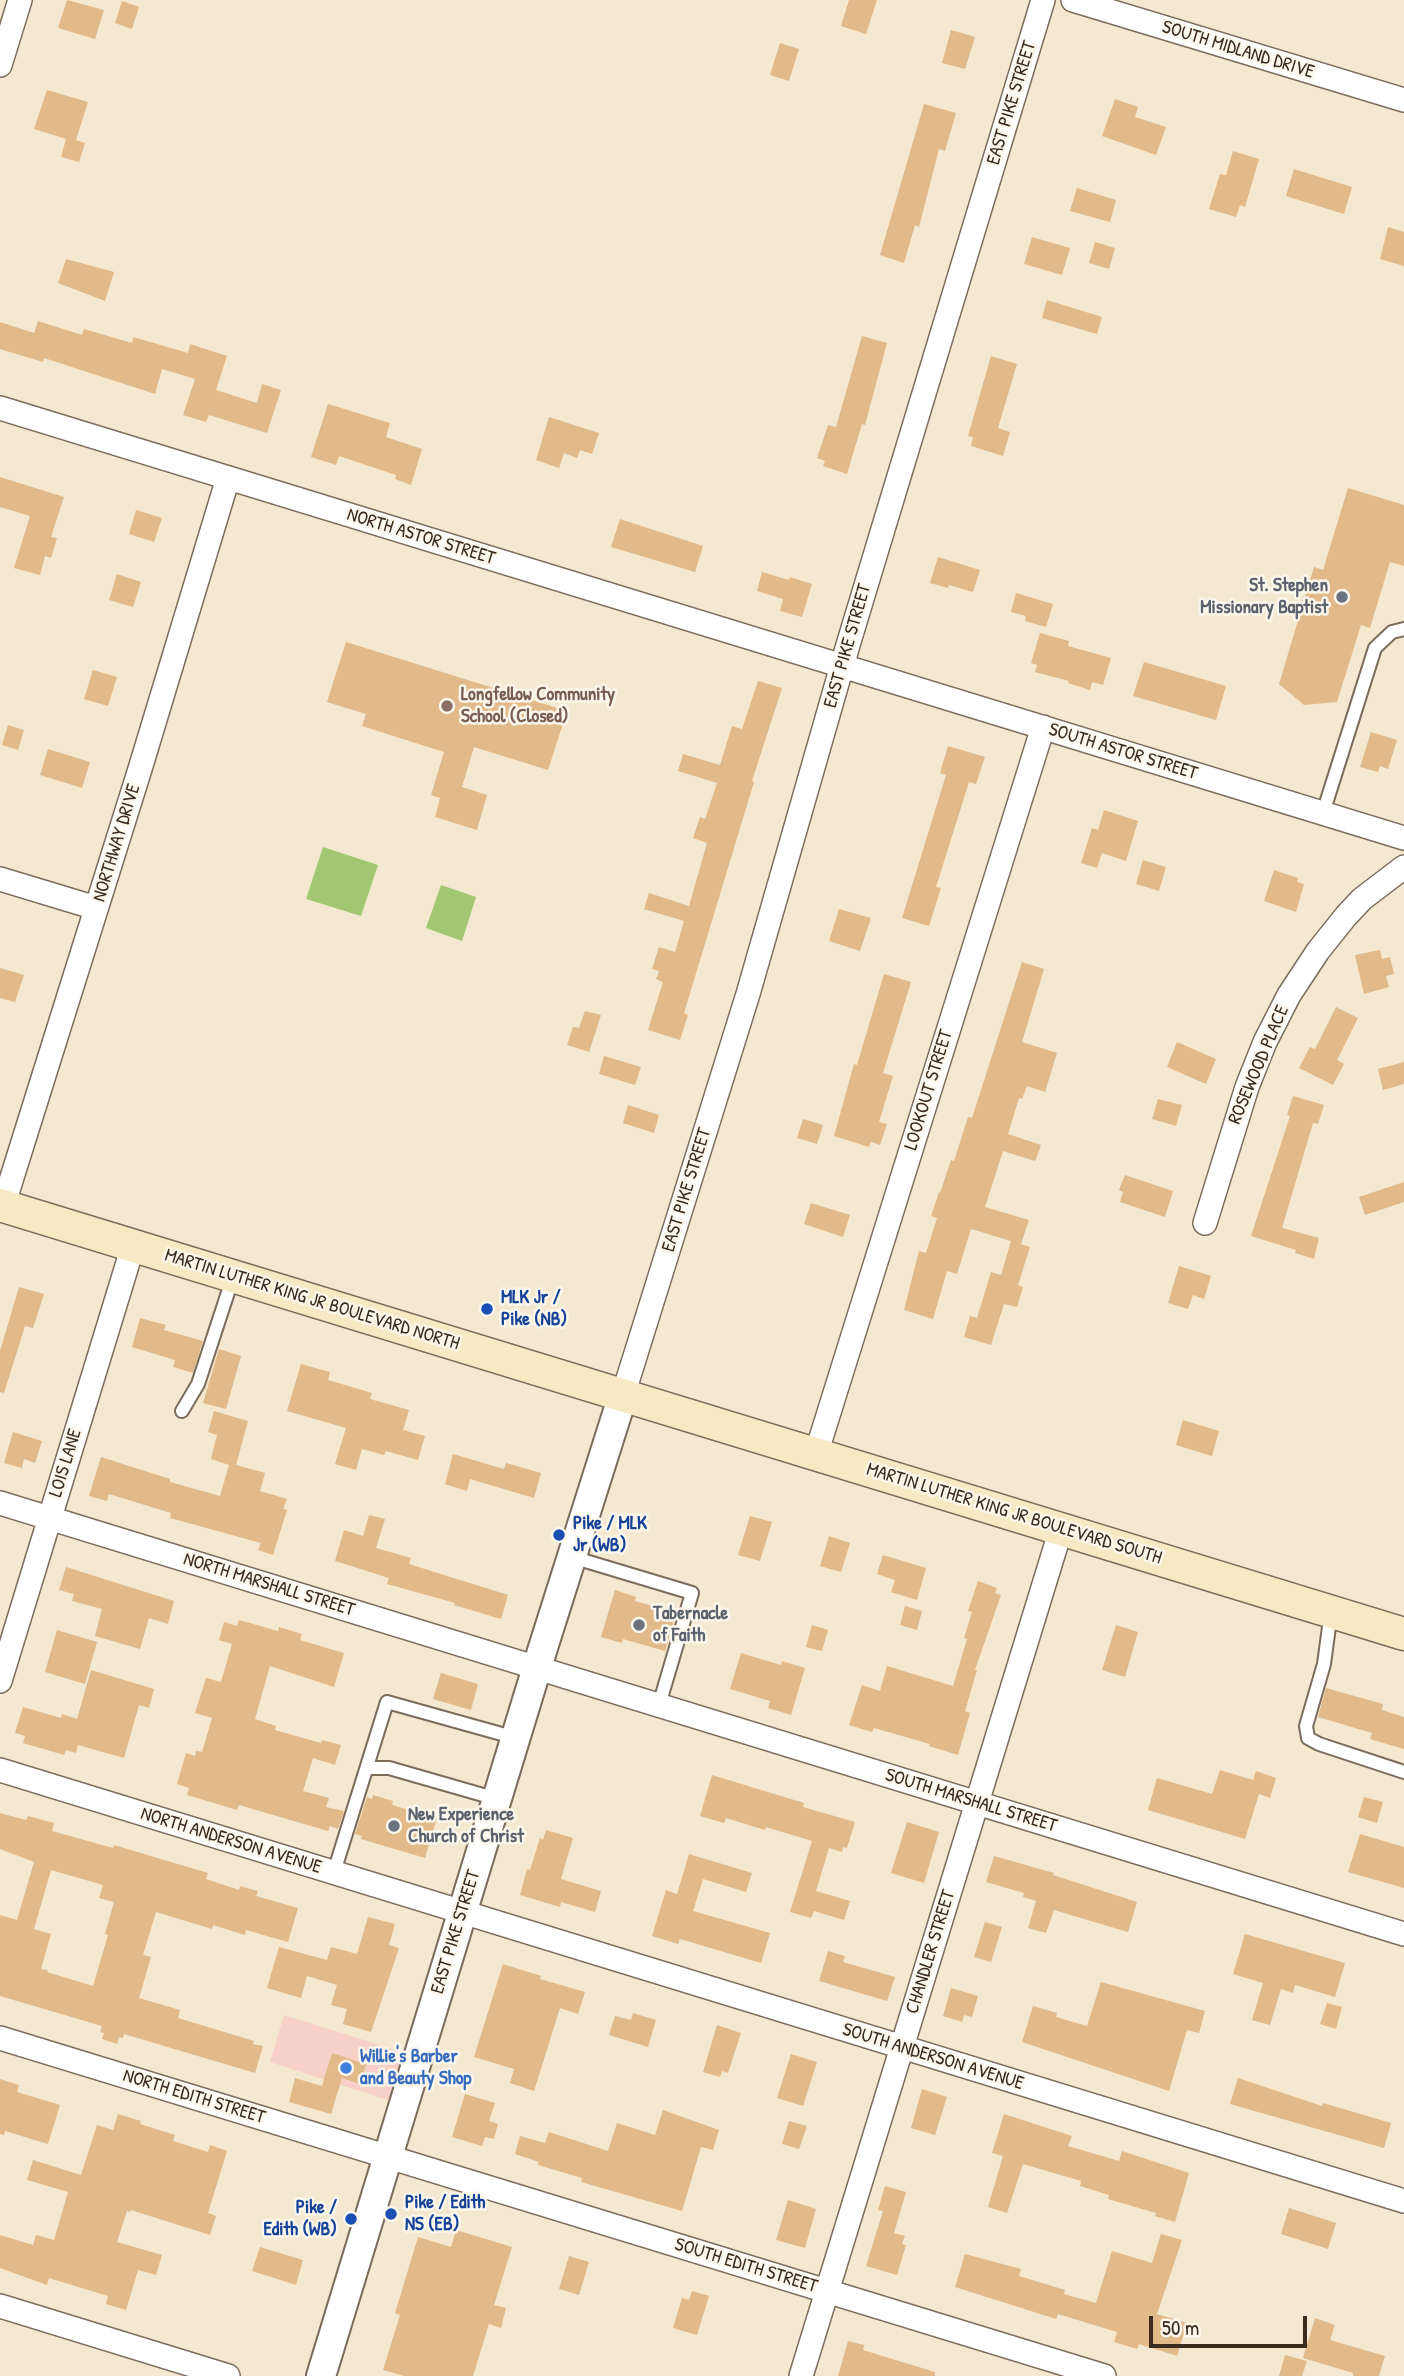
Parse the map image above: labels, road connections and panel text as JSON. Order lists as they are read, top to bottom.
{
  "streets": {
    "main road": ["MARTIN LUTHER KING JR BOULEVARD NORTH", "MARTIN LUTHER KING JR BOULEVARD SOUTH"],
    "street": [
      "SOUTH MIDLAND DRIVE",
      "EAST PIKE STREET",
      "NORTH ASTOR STREET",
      "SOUTH ASTOR STREET",
      "NORTHWAY DRIVE",
      "ROSEWOOD PLACE",
      "LOOKOUT STREET",
      "LOIS LANE",
      "NORTH MARSHALL STREET",
      "SOUTH MARSHALL STREET",
      "NORTH ANDERSON AVENUE",
      "CHANDLER STREET",
      "SOUTH ANDERSON AVENUE",
      "NORTH EDITH STREET",
      "SOUTH EDITH STREET"
    ]
  },
  "crossings": [
    ["EAST PIKE STREET", "NORTH ASTOR STREET"],
    ["EAST PIKE STREET", "SOUTH ASTOR STREET"],
    ["EAST PIKE STREET", "MARTIN LUTHER KING JR BOULEVARD NORTH"],
    ["EAST PIKE STREET", "MARTIN LUTHER KING JR BOULEVARD SOUTH"],
    ["EAST PIKE STREET", "NORTH MARSHALL STREET"],
    ["EAST PIKE STREET", "SOUTH MARSHALL STREET"],
    ["EAST PIKE STREET", "NORTH ANDERSON AVENUE"],
    ["EAST PIKE STREET", "SOUTH ANDERSON AVENUE"],
    ["EAST PIKE STREET", "NORTH EDITH STREET"],
    ["EAST PIKE STREET", "SOUTH EDITH STREET"],
    ["NORTH ASTOR STREET", "SOUTH ASTOR STREET"],
    ["NORTH ASTOR STREET", "NORTHWAY DRIVE"],
    ["SOUTH ASTOR STREET", "LOOKOUT STREET"],
    ["NORTHWAY DRIVE", "MARTIN LUTHER KING JR BOULEVARD NORTH"],
    ["LOOKOUT STREET", "MARTIN LUTHER KING JR BOULEVARD SOUTH"],
    ["MARTIN LUTHER KING JR BOULEVARD NORTH", "LOIS LANE"],
    ["MARTIN LUTHER KING JR BOULEVARD NORTH", "MARTIN LUTHER KING JR BOULEVARD SOUTH"],
    ["LOIS LANE", "NORTH MARSHALL STREET"],
    ["MARTIN LUTHER KING JR BOULEVARD SOUTH", "CHANDLER STREET"],
    ["NORTH MARSHALL STREET", "SOUTH MARSHALL STREET"],
    ["SOUTH MARSHALL STREET", "CHANDLER STREET"],
    ["NORTH ANDERSON AVENUE", "SOUTH ANDERSON AVENUE"],
    ["CHANDLER STREET", "SOUTH ANDERSON AVENUE"],
    ["CHANDLER STREET", "SOUTH EDITH STREET"],
    ["NORTH EDITH STREET", "SOUTH EDITH STREET"]
  ],
  "places": [
    "St. Stephen Missionary Baptist",
    "Longfellow Community School (Closed)",
    "MLK Jr / Pike (NB)",
    "Pike / MLK Jr (WB)",
    "Tabernacle of Faith",
    "New Experience Church of Christ",
    "Willie's Barber and Beauty Shop",
    "Pike / Edith NS (EB)",
    "Pike / Edith (WB)"
  ],
  "scale_bar": "50 m"
}
